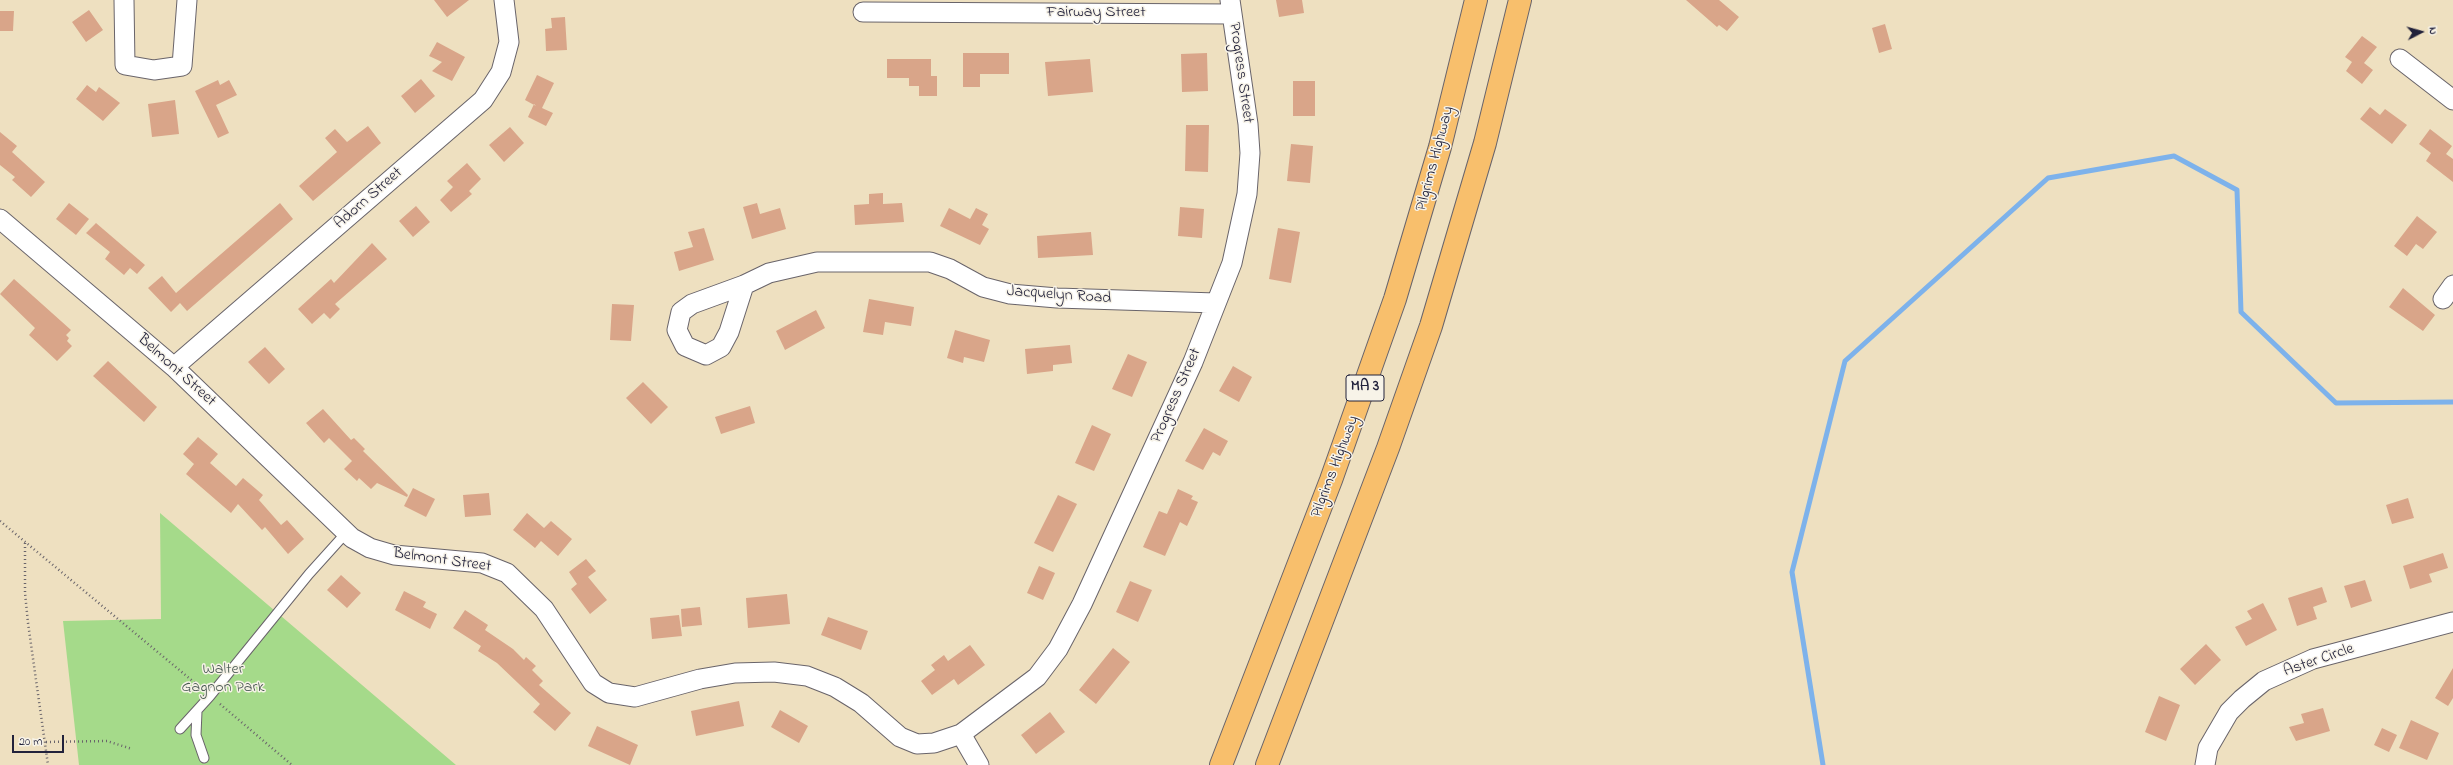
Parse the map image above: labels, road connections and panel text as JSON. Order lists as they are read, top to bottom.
{
  "streets": {
    "highway": ["Pilgrims Highway", "MA 3"],
    "street": [
      "Fairway Street",
      "Progress Street",
      "Adorn Street",
      "Jacquelyn Road",
      "Belmont Street",
      "Aster Circle"
    ]
  },
  "crossings": [
    ["Fairway Street", "Progress Street"],
    ["Progress Street", "Jacquelyn Road"],
    ["Progress Street", "Belmont Street"],
    ["Adorn Street", "Belmont Street"]
  ],
  "parks": ["Walter Gagnon Park"],
  "scale_bar": "20 m",
  "north": "right"
}
